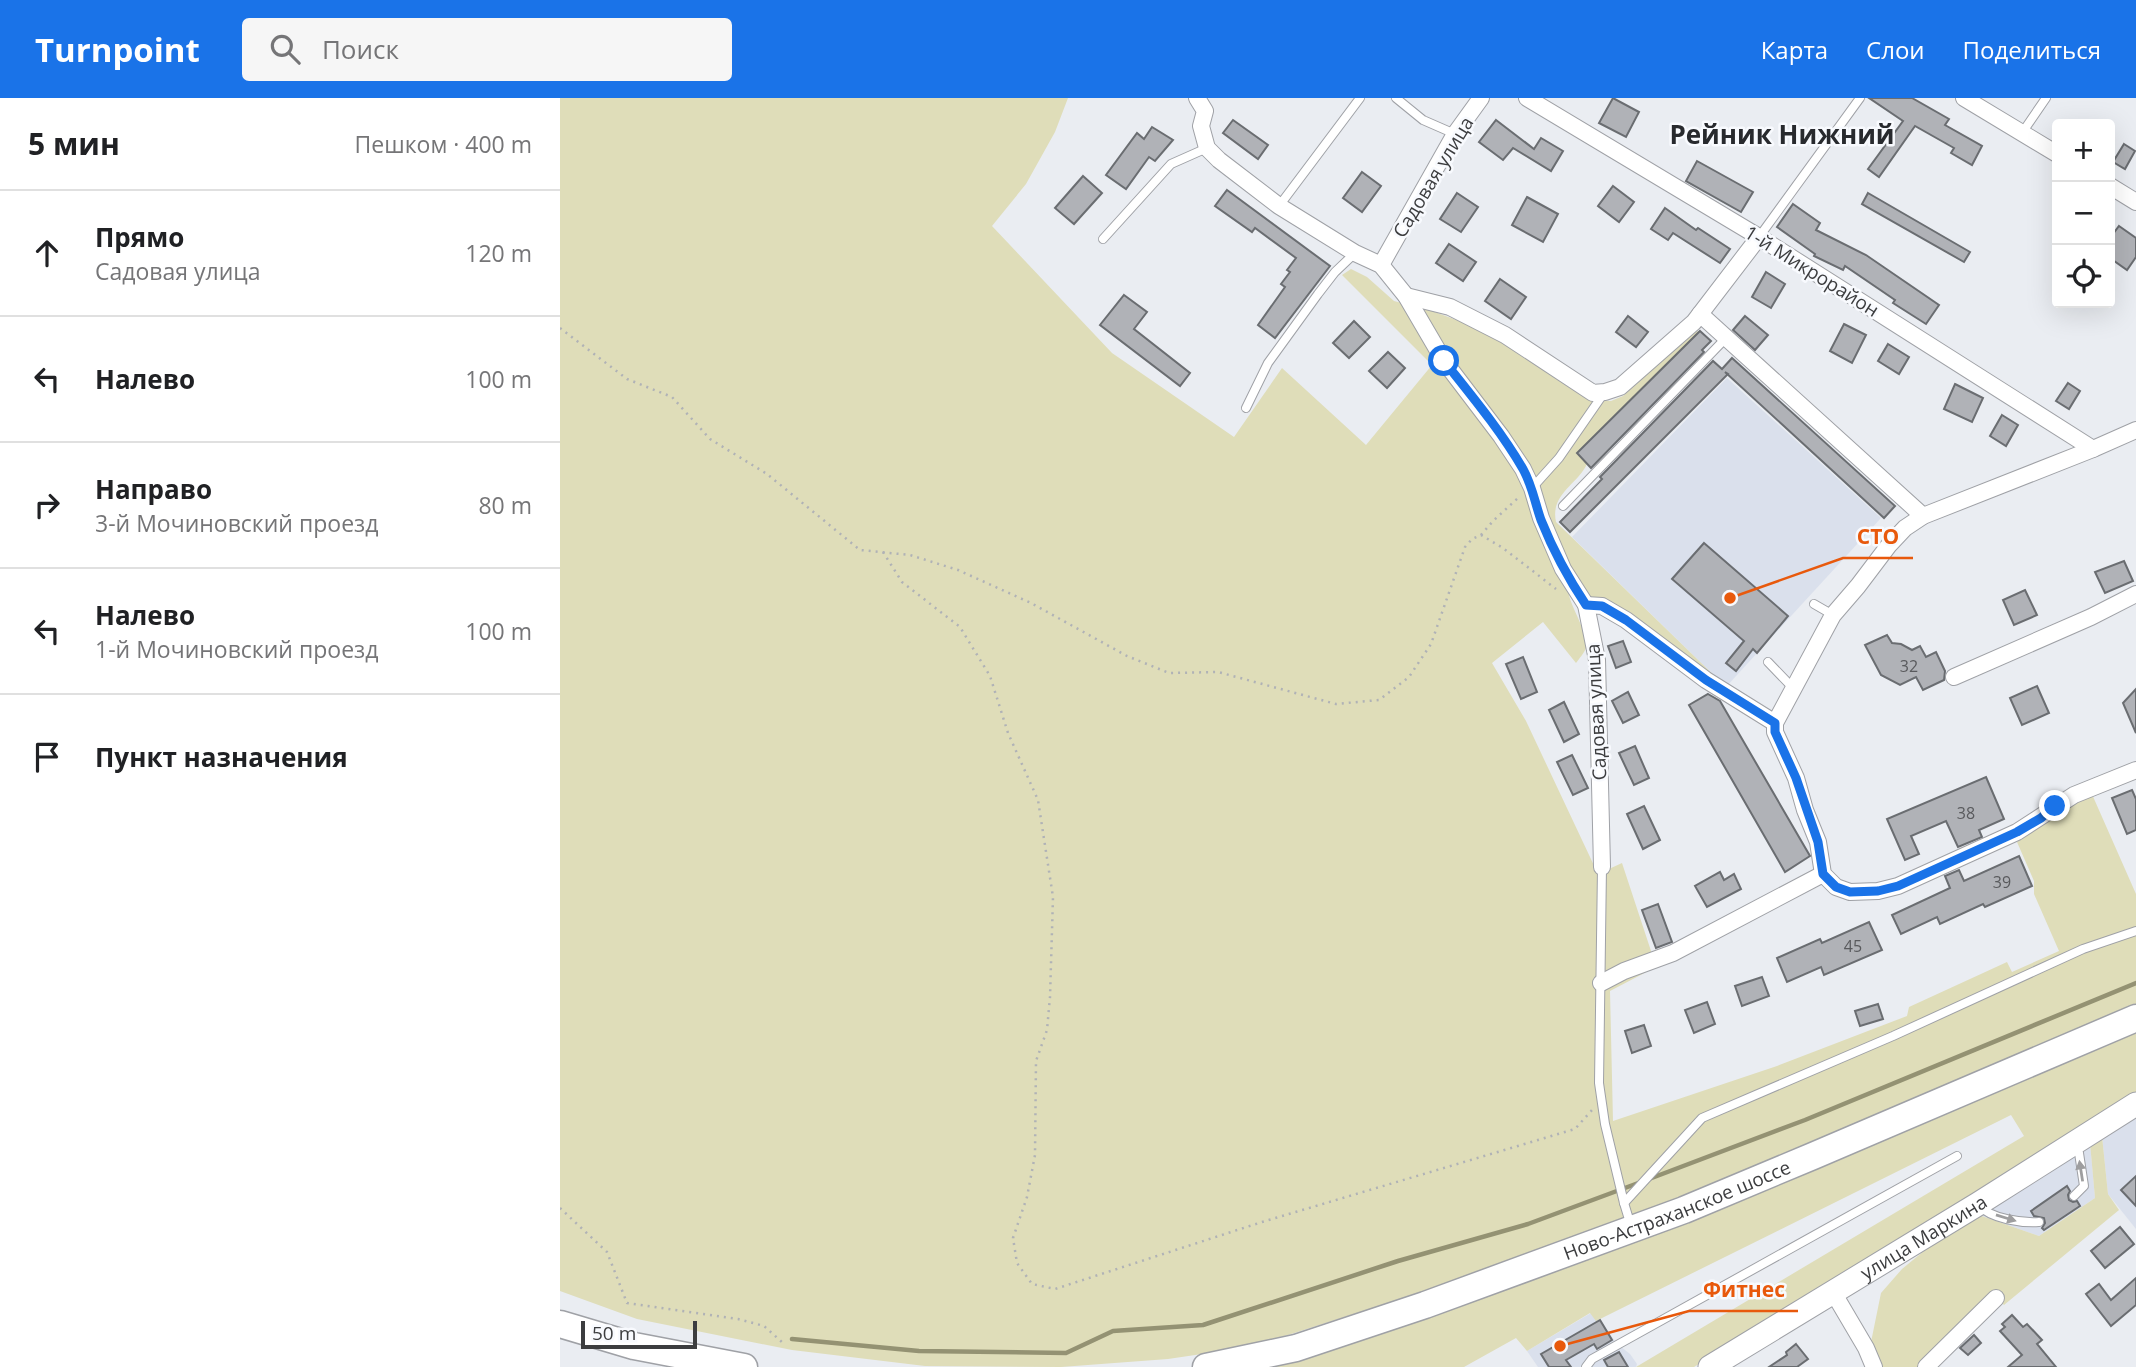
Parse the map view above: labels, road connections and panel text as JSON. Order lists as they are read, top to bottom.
{
  "streets": {
    "main road": ["Ново-Астраханское шоссе"],
    "street": ["Садовая улица", "1-й Микрорайон", "улица Маркина"]
  },
  "districts": ["Рейник Нижний"],
  "places": ["СТО", "Фитнес"],
  "house_numbers": [
    "32",
    "38",
    "39",
    "45"
  ],
  "scale_bar": "50 m",
  "page": {
    "header": "Turnpoint",
    "search": "Поиск",
    "nav": ["Карта", "Слои", "Поделиться"],
    "heading": ["5 мин", "Пешком · 400 m"],
    "map_buttons": ["+", "−"],
    "list": [
      ["Прямо", "Садовая улица", "120 m"],
      ["Налево", "100 m"],
      ["Направо", "3-й Мочиновский проезд", "80 m"],
      ["Налево", "1-й Мочиновский проезд", "100 m"],
      "Пункт назначения"
    ],
    "scale": "50 m"
  }
}
